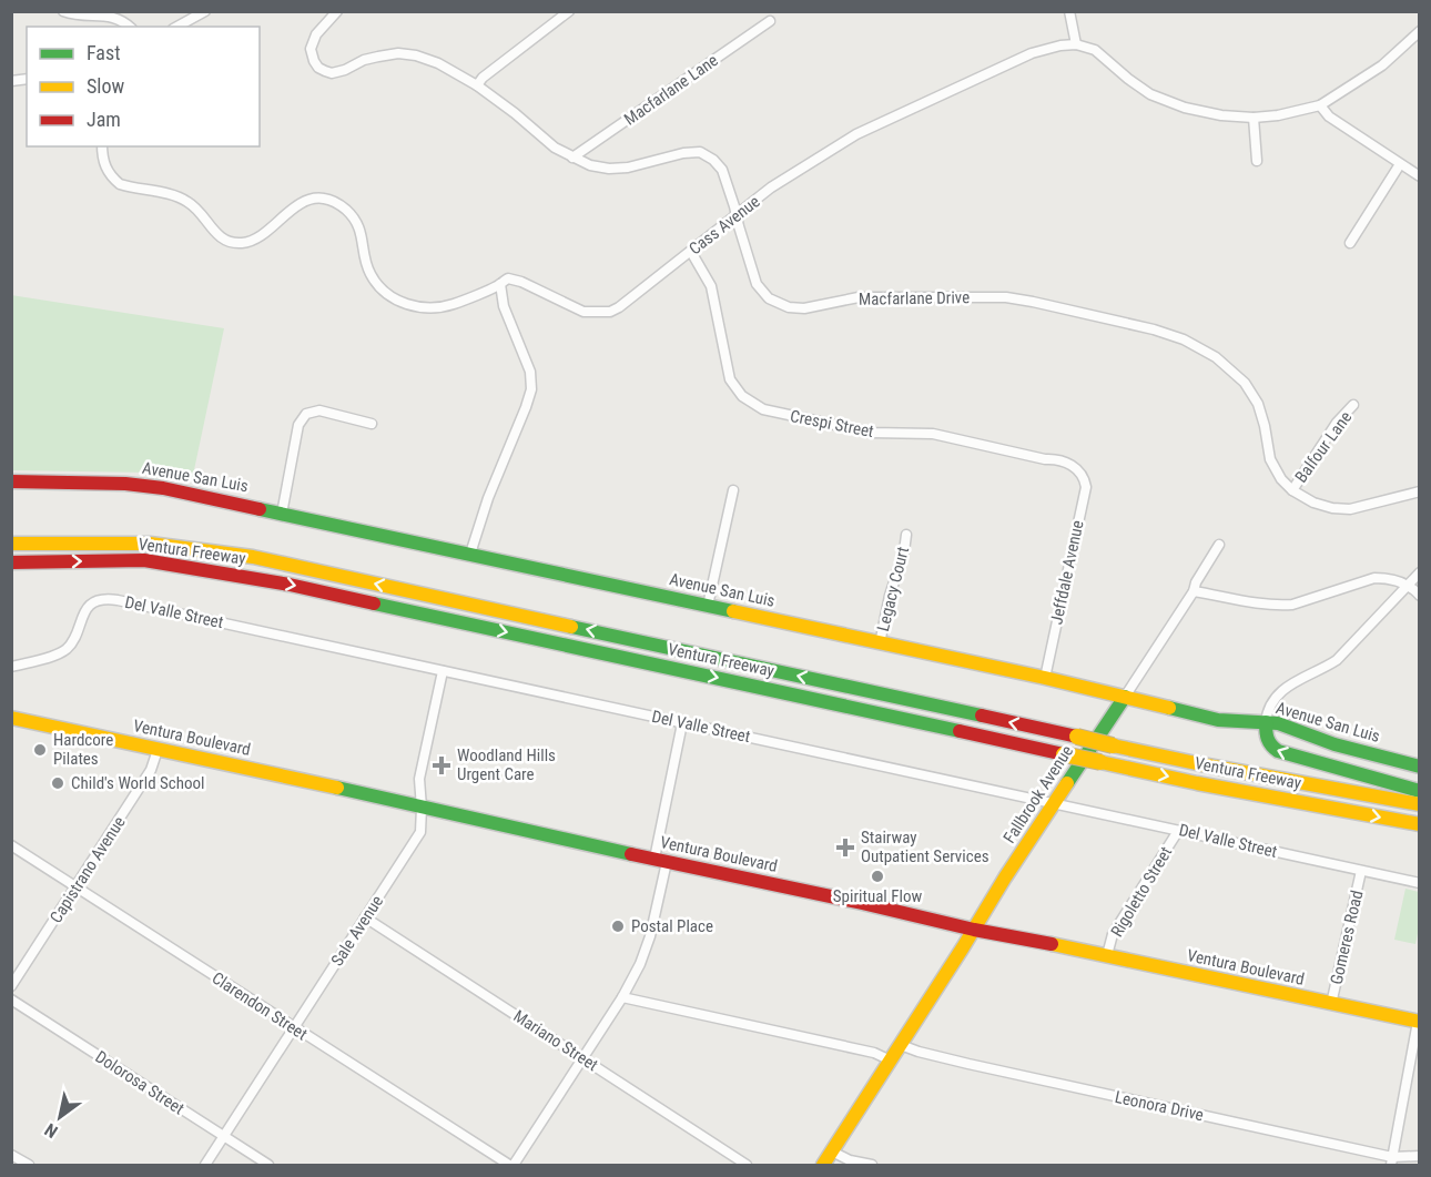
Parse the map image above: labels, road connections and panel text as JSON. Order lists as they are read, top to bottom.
{
  "streets": {
    "main road": [
      "Avenue San Luis",
      "Ventura Freeway",
      "Ventura Boulevard",
      "Fallbrook Avenue"
    ],
    "street": [
      "Macfarlane Lane",
      "Cass Avenue",
      "Macfarlane Drive",
      "Crespi Street",
      "Balfour Lane",
      "Jeffdale Avenue",
      "Legacy Court",
      "Del Valle Street",
      "Capistrano Avenue",
      "Rigoletto Street",
      "Sale Avenue",
      "Gomeres Road",
      "Clarendon Street",
      "Mariano Street",
      "Dolorosa Street",
      "Leonora Drive"
    ]
  },
  "crossings": [
    ["Macfarlane Lane", "Macfarlane Drive"],
    ["Cass Avenue", "Macfarlane Drive"],
    ["Cass Avenue", "Crespi Street"],
    ["Macfarlane Drive", "Balfour Lane"],
    ["Crespi Street", "Jeffdale Avenue"],
    ["Avenue San Luis", "Jeffdale Avenue"],
    ["Avenue San Luis", "Legacy Court"],
    ["Avenue San Luis", "Fallbrook Avenue"],
    ["Del Valle Street", "Fallbrook Avenue"],
    ["Del Valle Street", "Rigoletto Street"],
    ["Del Valle Street", "Sale Avenue"],
    ["Del Valle Street", "Gomeres Road"],
    ["Ventura Boulevard", "Fallbrook Avenue"],
    ["Ventura Boulevard", "Capistrano Avenue"],
    ["Ventura Boulevard", "Rigoletto Street"],
    ["Ventura Boulevard", "Sale Avenue"],
    ["Ventura Boulevard", "Gomeres Road"],
    ["Fallbrook Avenue", "Leonora Drive"],
    ["Capistrano Avenue", "Clarendon Street"],
    ["Sale Avenue", "Clarendon Street"],
    ["Sale Avenue", "Mariano Street"],
    ["Sale Avenue", "Dolorosa Street"]
  ],
  "places": {
    "other": [
      "Hardcore Pilates",
      "Child's World School",
      "Spiritual Flow",
      "Postal Place"
    ],
    "health": ["Woodland Hills Urgent Care", "Stairway Outpatient Services"]
  },
  "legend": ["Fast", "Slow", "Jam"],
  "north": "bottom left"
}
